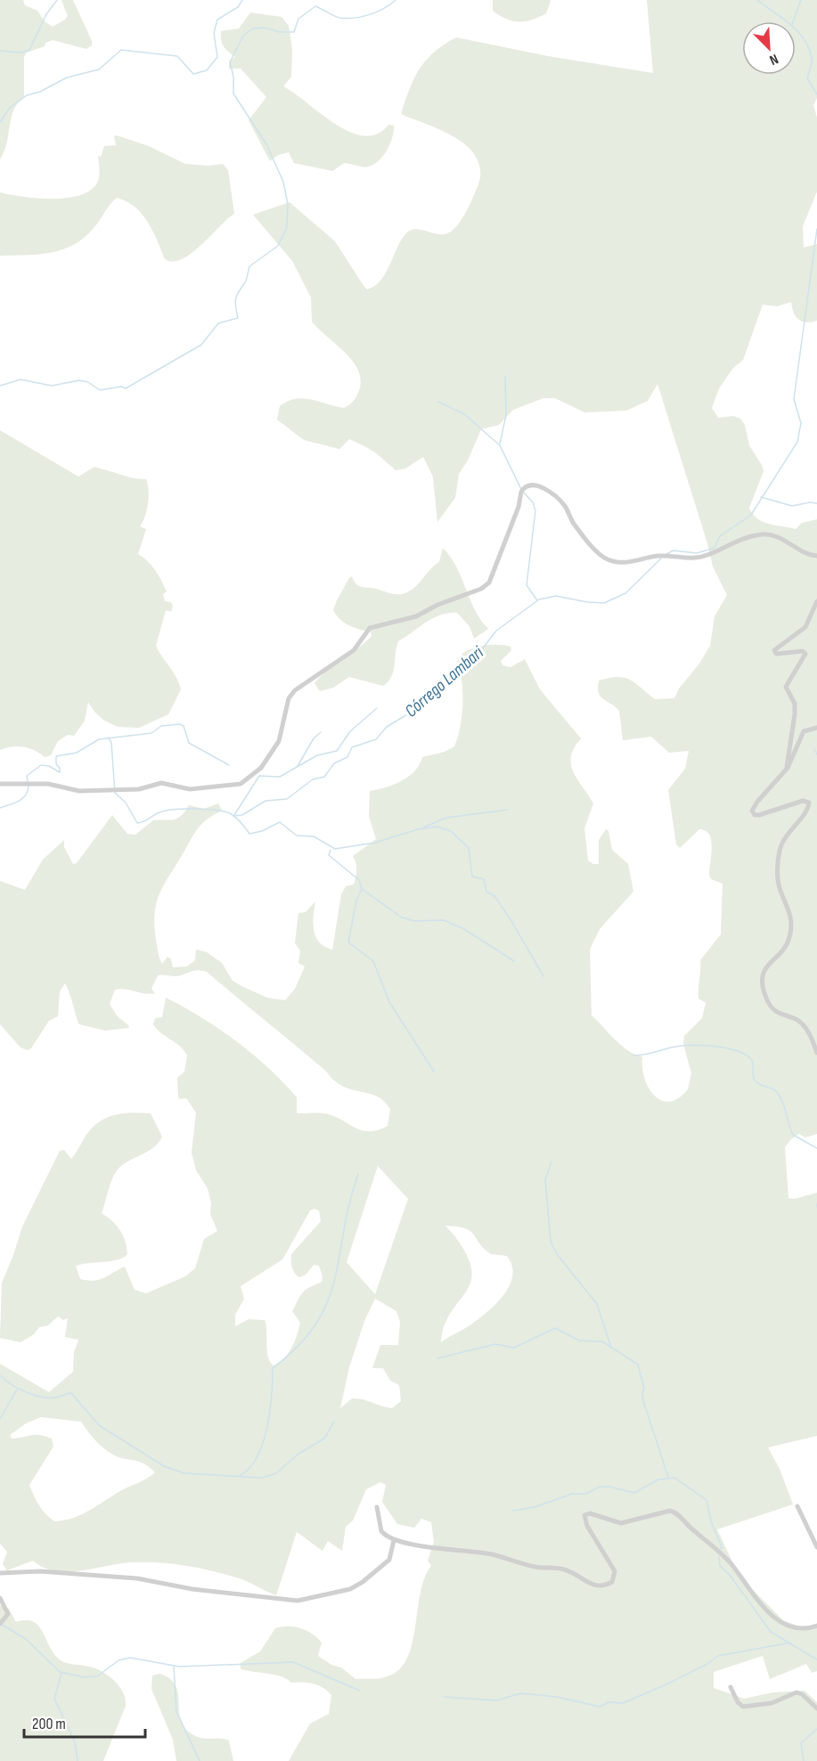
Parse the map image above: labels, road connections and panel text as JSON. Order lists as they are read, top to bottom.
{
  "water": ["Córrego Lambari"],
  "scale_bar": "200 m",
  "north": "bottom right"
}
